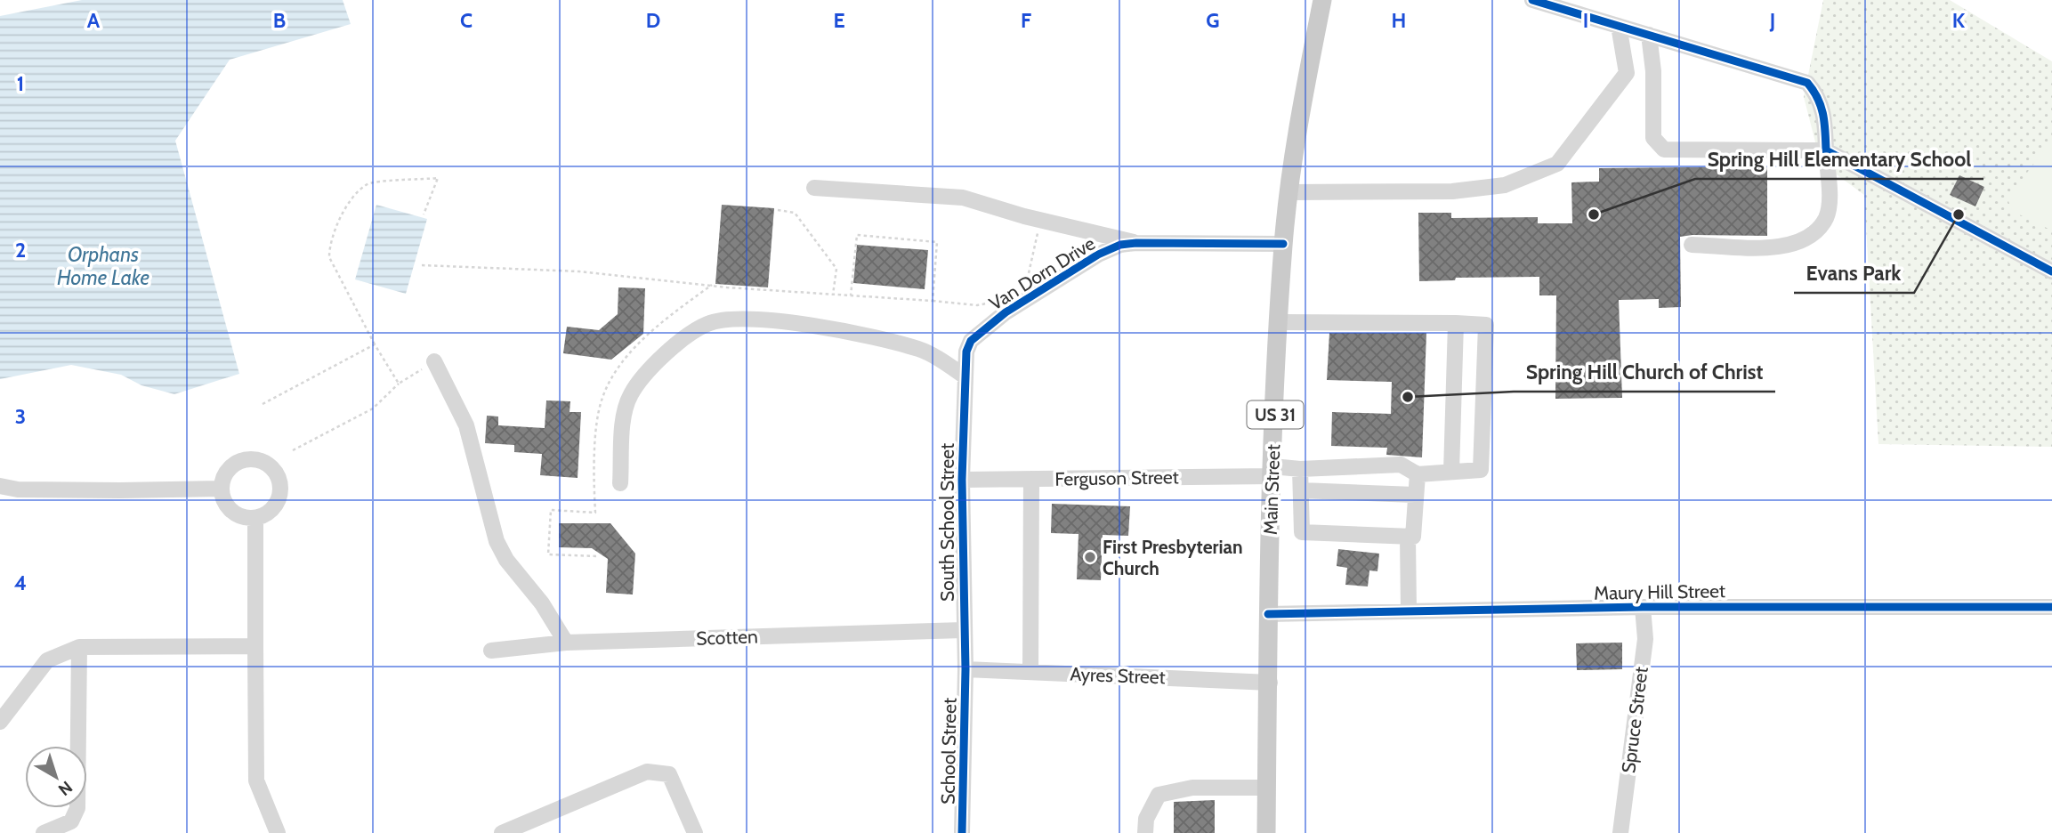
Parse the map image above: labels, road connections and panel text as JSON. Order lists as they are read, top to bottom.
{
  "streets": {
    "main road": ["US 31", "Main Street"],
    "street": [
      "Van Dorn Drive",
      "Ferguson Street",
      "South School Street",
      "Maury Hill Street",
      "Scotten",
      "Ayres Street",
      "Spruce Street",
      "School Street"
    ]
  },
  "crossings": [
    ["Van Dorn Drive", "Main Street"],
    ["Van Dorn Drive", "South School Street"],
    ["Ferguson Street", "Main Street"],
    ["Ferguson Street", "South School Street"],
    ["Main Street", "Maury Hill Street"],
    ["Main Street", "Ayres Street"],
    ["South School Street", "Scotten"],
    ["South School Street", "Ayres Street"],
    ["South School Street", "School Street"],
    ["Maury Hill Street", "Spruce Street"],
    ["Ayres Street", "School Street"]
  ],
  "water": ["Orphans Home Lake"],
  "places": [
    "Spring Hill Elementary School",
    "Evans Park",
    "Spring Hill Church of Christ",
    "First Presbyterian Church"
  ],
  "north": "bottom right",
  "grid": {
    "columns": [
      "A",
      "B",
      "C",
      "D",
      "E",
      "F",
      "G",
      "H",
      "I",
      "J",
      "K"
    ],
    "rows": [
      "1",
      "2",
      "3",
      "4"
    ]
  }
}
